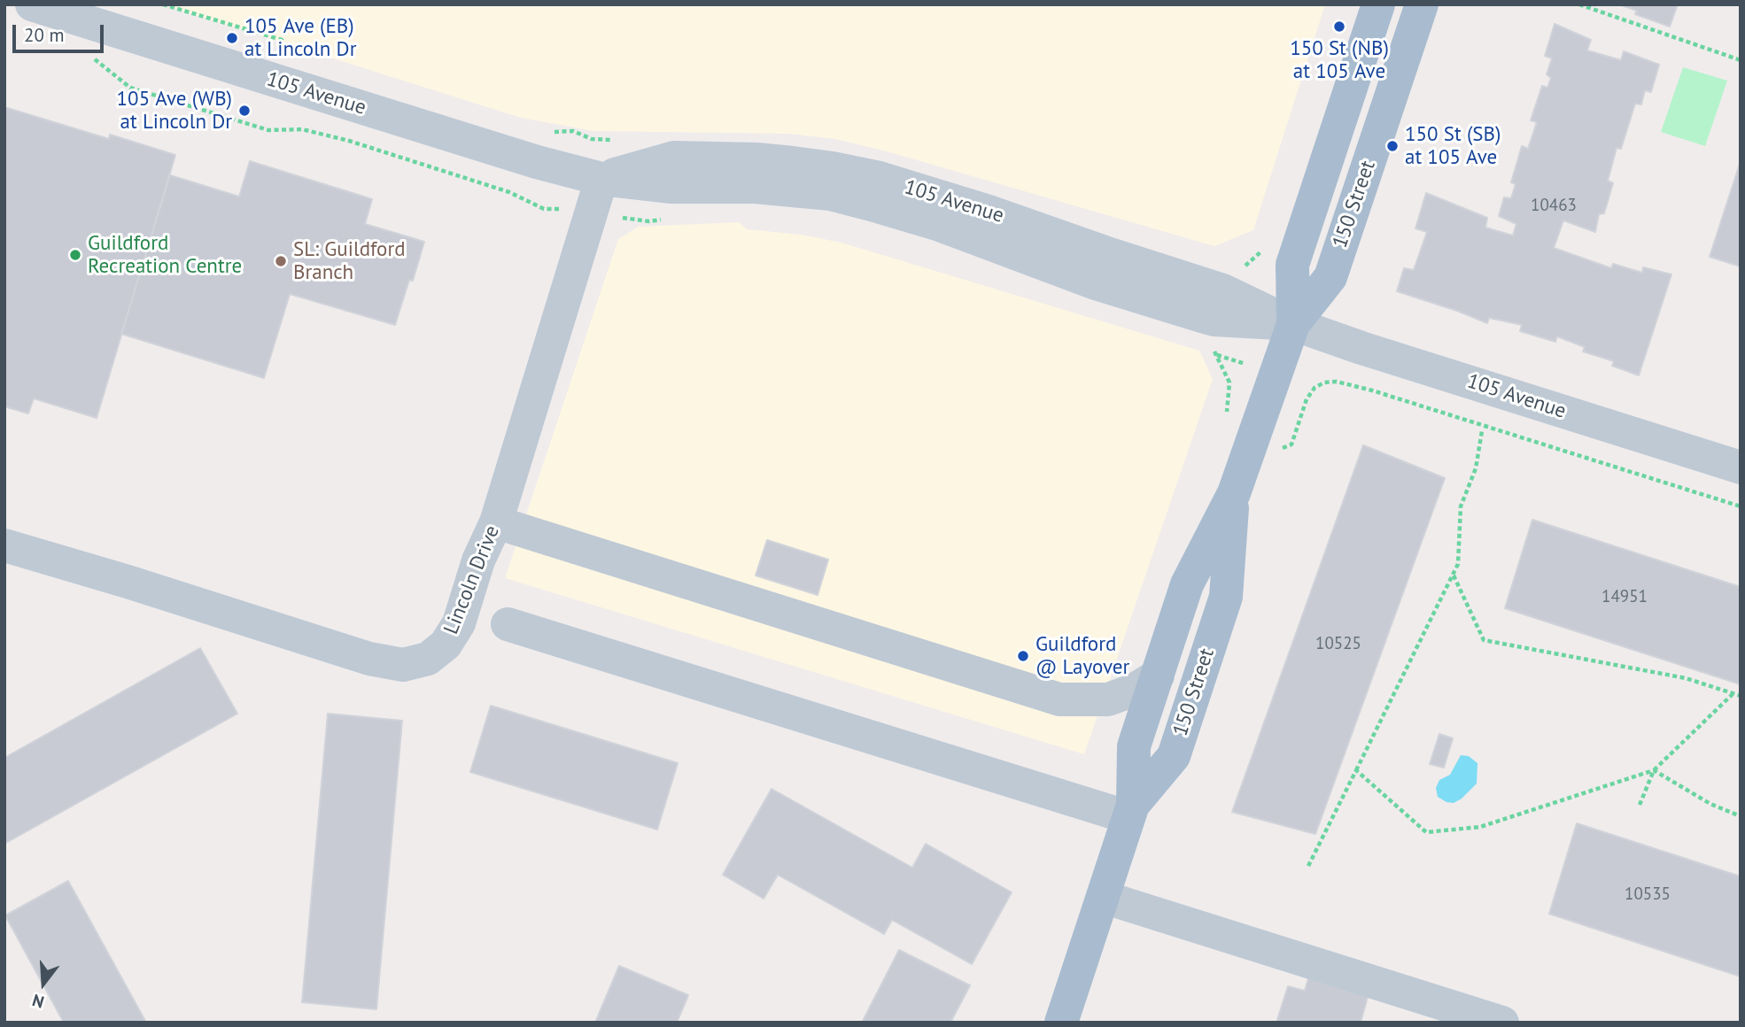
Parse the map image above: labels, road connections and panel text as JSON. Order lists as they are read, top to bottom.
{
  "streets": {
    "main road": ["150 Street"],
    "street": ["105 Avenue", "Lincoln Drive"]
  },
  "crossings": [
    ["105 Avenue", "150 Street"],
    ["105 Avenue", "Lincoln Drive"]
  ],
  "places": [
    "150 St (NB) at 105 Ave",
    "105 Ave (EB) at Lincoln Dr",
    "105 Ave (WB) at Lincoln Dr",
    "150 St (SB) at 105 Ave",
    "Guildford Recreation Centre",
    "SL: Guildford Branch",
    "Guildford @ Layover"
  ],
  "house_numbers": [
    "10463",
    "14951",
    "10525",
    "10535"
  ],
  "scale_bar": "20 m",
  "north": "bottom"
}
